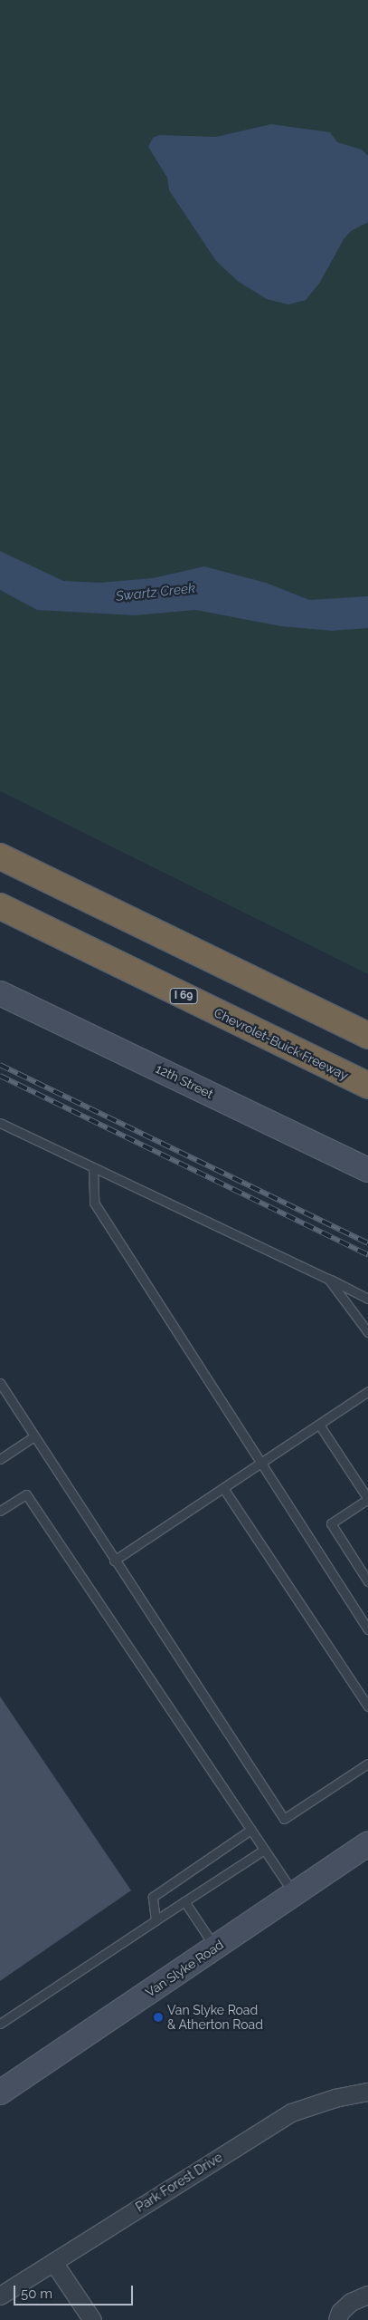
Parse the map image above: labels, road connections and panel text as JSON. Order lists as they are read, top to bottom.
{
  "streets": {
    "highway": ["I 69", "Chevrolet-Buick Freeway"],
    "street": ["12th Street", "Van Slyke Road", "Park Forest Drive"]
  },
  "water": ["Swartz Creek"],
  "places": ["Van Slyke Road & Atherton Road"],
  "scale_bar": "50 m"
}
